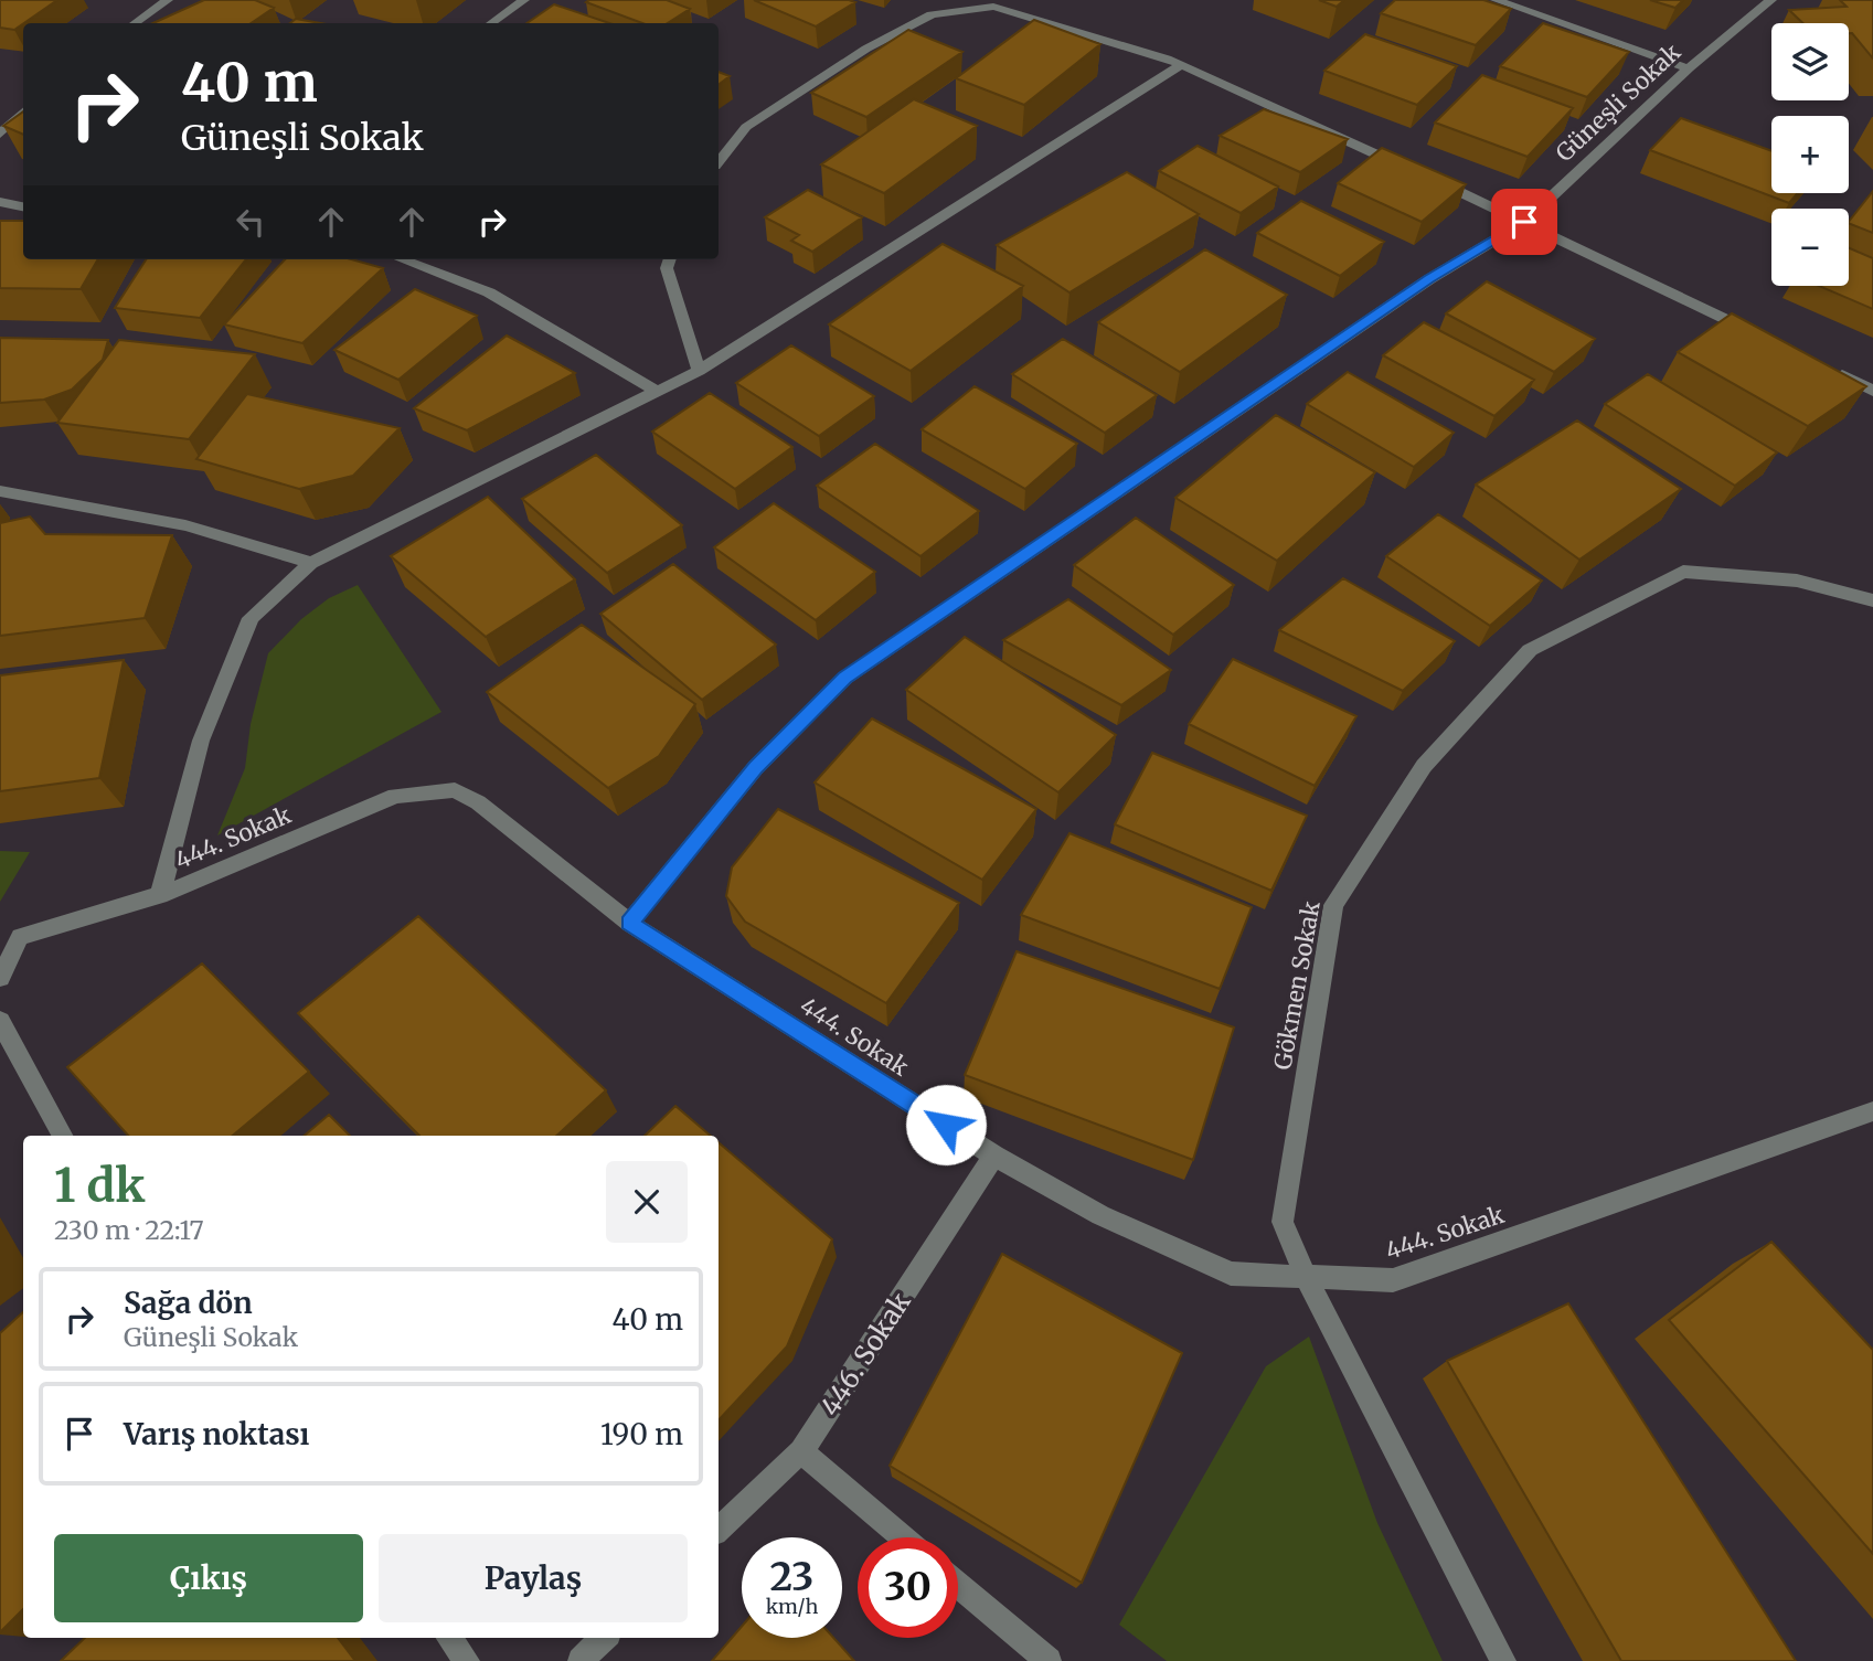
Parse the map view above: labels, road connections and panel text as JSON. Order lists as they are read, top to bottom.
{
  "streets": {
    "street": [
      "Güneşli Sokak",
      "444. Sokak",
      "Gökmen Sokak",
      "446. Sokak"
    ]
  },
  "crossings": [
    ["Güneşli Sokak", "444. Sokak"],
    ["444. Sokak", "Gökmen Sokak"],
    ["444. Sokak", "446. Sokak"]
  ],
  "page": {
    "map_buttons": ["+", "−"],
    "turn": ["40 m", "Güneşli Sokak"],
    "heading": ["1 dk", "230 m · 22:17"],
    "list": [
      {
        "name": "Sağa dön",
        "note": "Güneşli Sokak",
        "value": "40 m"
      },
      {
        "name": "Varış noktası",
        "value": "190 m"
      }
    ],
    "buttons": ["Çıkış", "Paylaş"],
    "speed": "23 km/h",
    "limit": "30"
  }
}
